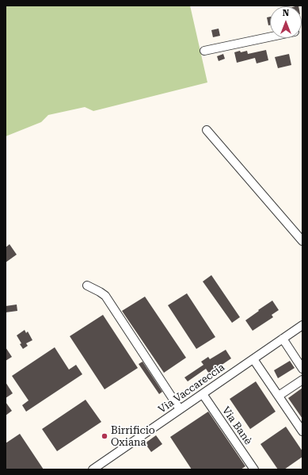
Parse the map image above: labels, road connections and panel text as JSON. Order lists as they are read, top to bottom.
{
  "streets": {
    "street": ["Via Vaccareccia", "Via Banè"]
  },
  "crossings": [
    ["Via Vaccareccia", "Via Banè"]
  ],
  "places": ["Birrificio Oxiana"],
  "north": "top"
}
